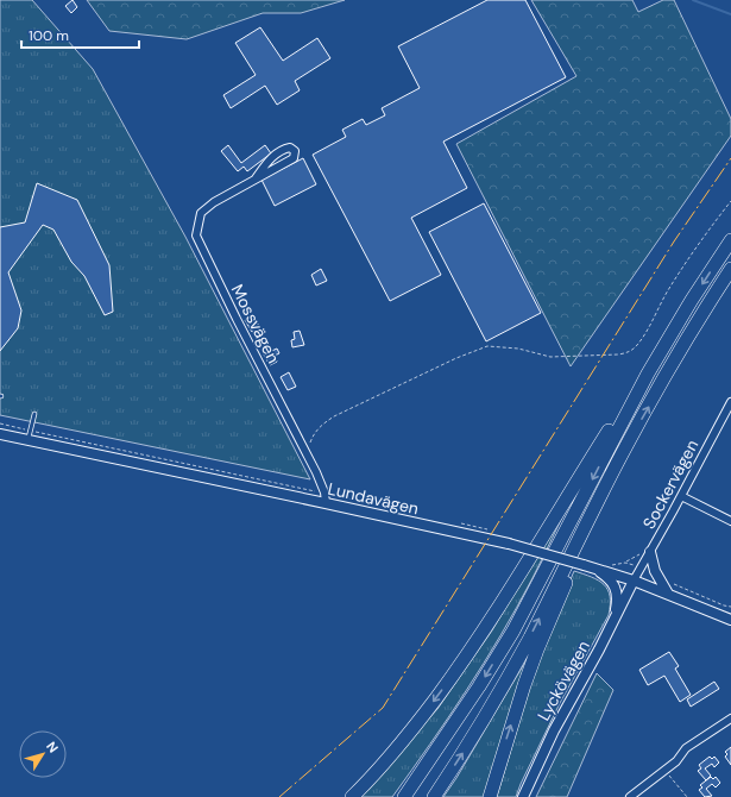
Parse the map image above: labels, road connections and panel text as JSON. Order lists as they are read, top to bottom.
{
  "streets": {
    "main road": ["Lundavägen", "Lyckövägen"],
    "street": ["Mossvägen", "Sockervägen"]
  },
  "crossings": [
    ["Mossvägen", "Lundavägen"],
    ["Sockervägen", "Lundavägen"],
    ["Sockervägen", "Lyckövägen"],
    ["Lundavägen", "Lyckövägen"]
  ],
  "scale_bar": "100 m",
  "north": "top right"
}
